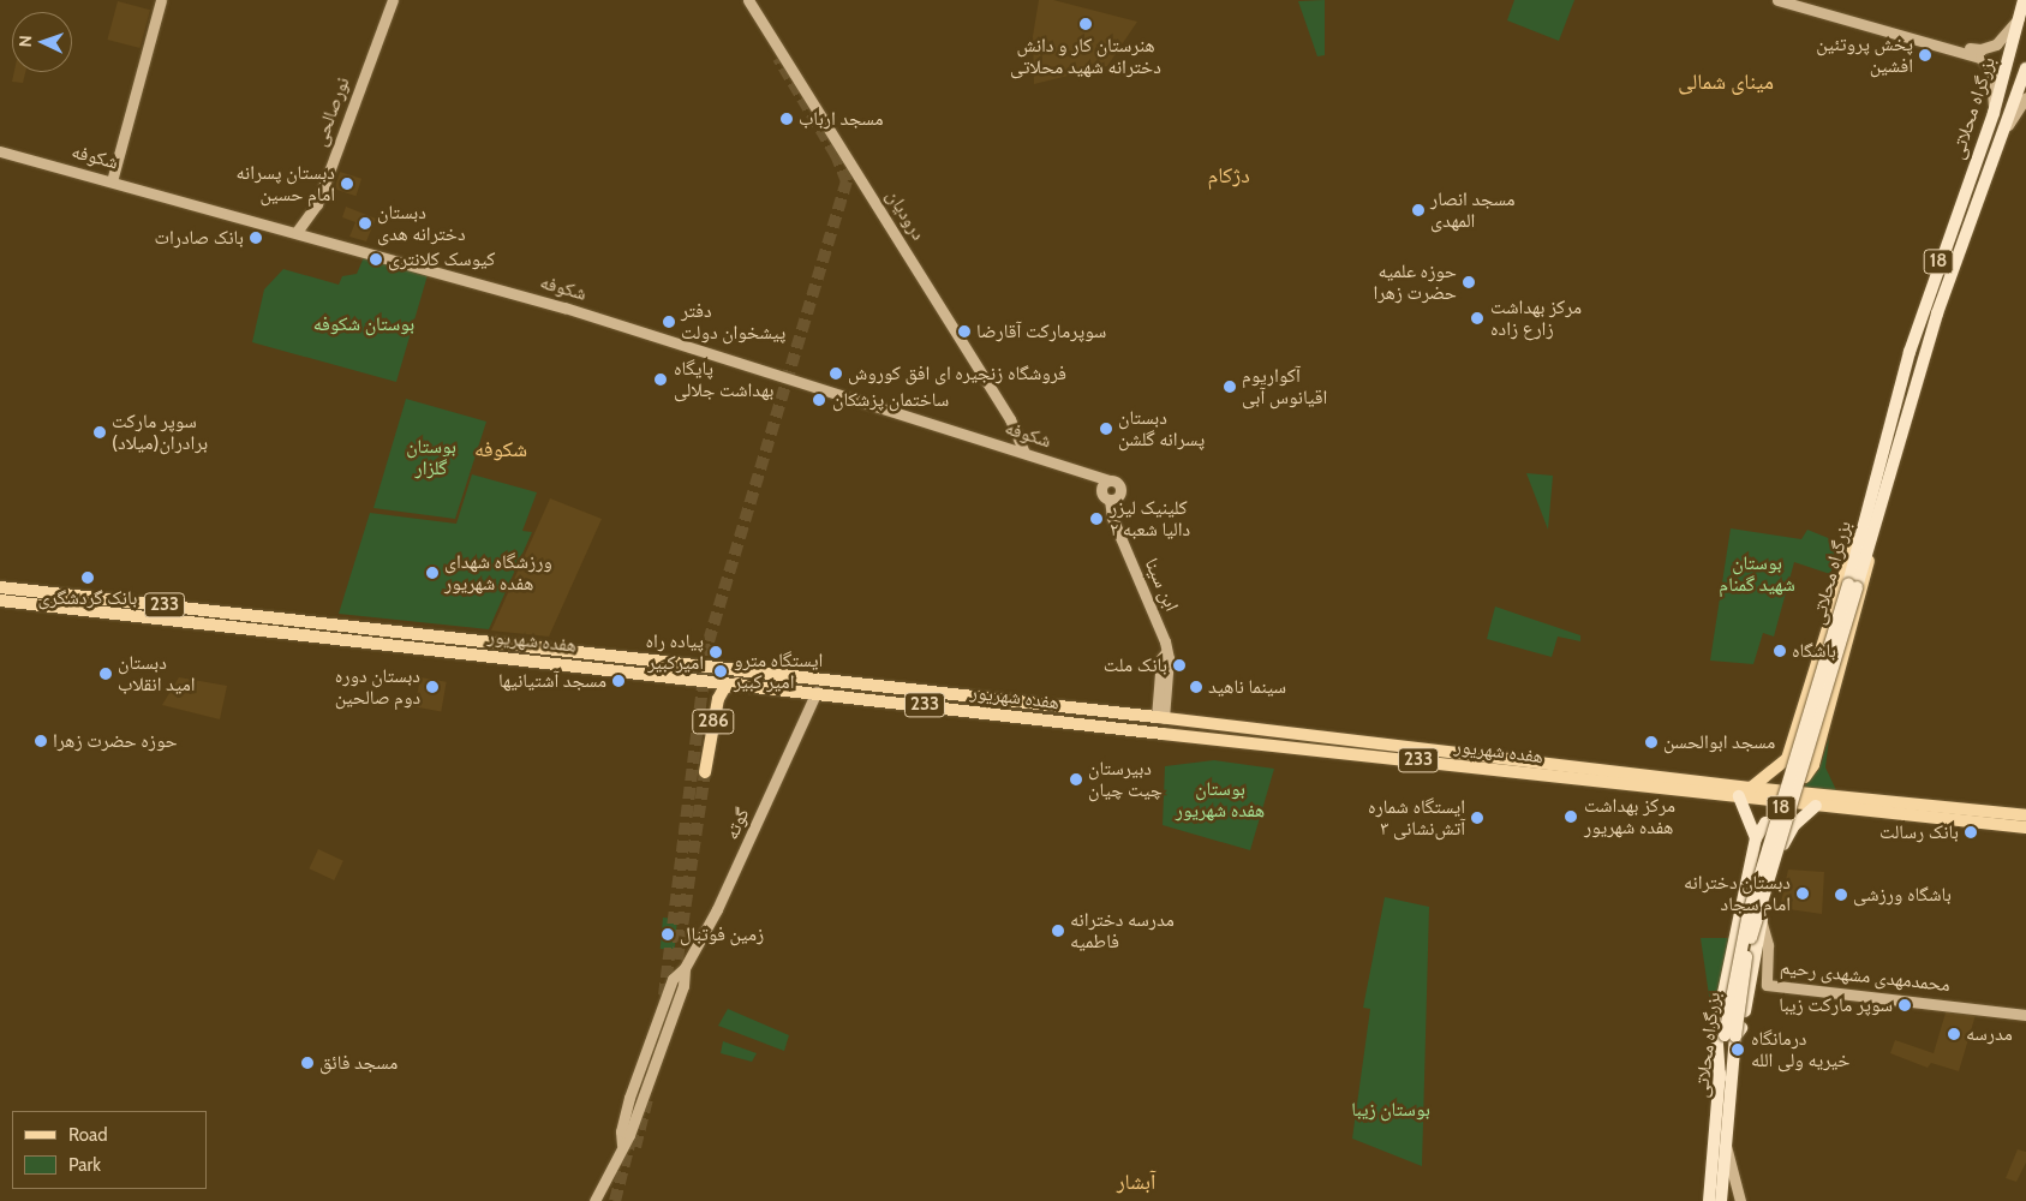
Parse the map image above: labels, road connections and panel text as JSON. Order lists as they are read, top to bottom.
{
  "streets": {
    "highway": ["بزرگراه محلاتی", "18"],
    "main road": [
      "نورصالحی",
      "شکوفه",
      "درودیان",
      "ابن سینا",
      "233",
      "هفده شهریور",
      "286",
      "گوته",
      "محمدمهدی مشهدی رحیم"
    ]
  },
  "crossings": [
    ["نورصالحی", "شکوفه"],
    ["شکوفه", "درودیان"],
    ["شکوفه", "ابن سینا"],
    ["ابن سینا", "هفده شهریور"],
    ["هفده شهریور", "286"],
    ["هفده شهریور", "گوته"]
  ],
  "districts": [
    "مینای شمالی",
    "دژکام",
    "شکوفه",
    "آبشار"
  ],
  "parks": [
    "بوستان شکوفه",
    "بوستان گلزار",
    "بوستان شهید گمنام",
    "بوستان هفده شهریور",
    "بوستان زیبا"
  ],
  "places": [
    "هنرستان کار و دانش دخترانه شهید محلاتی",
    "پخش پروتئین افشین",
    "مسجد ارباب",
    "دبستان پسرانه امام حسین",
    "مسجد انصار المهدی",
    "دبستان دخترانه هدی",
    "بانک صادرات",
    "کیوسک کلانتری",
    "حوزه علمیه حضرت زهرا",
    "مرکز بهداشت زارع زاده",
    "دفتر پیشخوان دولت",
    "سوپرمارکت آقارضا",
    "فروشگاه زنجیره ای افق کوروش",
    "پایگاه بهداشت جلالی",
    "آکواریوم اقیانوس آبی",
    "ساختمان پزشکان",
    "دبستان پسرانه گلشن",
    "سوپر مارکت برادران(میلاد)",
    "کلینیک لیزر دالیا شعبه ۲",
    "ورزشگاه شهدای هفده شهریور",
    "بانک گردشگری",
    "باشگاه",
    "پیاده راه امیرکبیر",
    "بانک ملت",
    "ایستگاه مترو امیر کبیر",
    "دبستان امید انقلاب",
    "مسجد آشتیانیها",
    "دبستان دوره دوم صالحین",
    "سینما ناهید",
    "حوزه حضرت زهرا",
    "مسجد ابوالحسن",
    "دبیرستان چیت چیان",
    "مرکز بهداشت هفده شهریور",
    "ایستگاه شماره ۳ آتش‌نشانی",
    "بانک رسالت",
    "دبستان دخترانه امام سجاد",
    "باشگاه ورزشی",
    "مدرسه دخترانه فاطمیه",
    "زمین فوتبال",
    "سوپر مارکت زیبا",
    "مدرسه",
    "درمانگاه خیریه ولی الله",
    "مسجد فائق"
  ],
  "legend": ["Road", "Park"],
  "north": "left"
}
